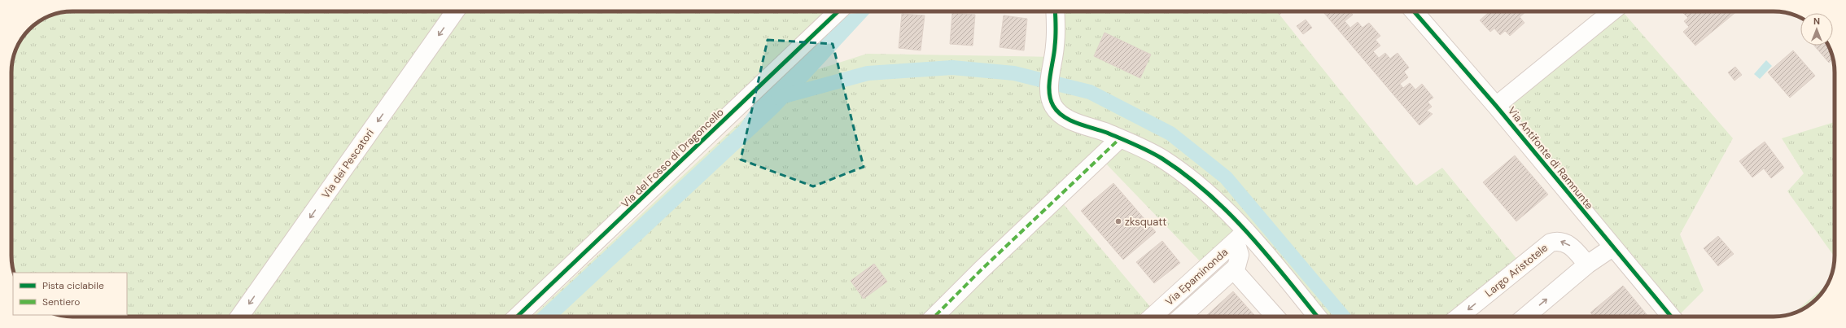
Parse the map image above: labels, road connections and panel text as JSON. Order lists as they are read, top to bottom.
{
  "streets": {
    "street": [
      "Via del Fosso di Dragoncello",
      "Via Antifonte di Ramnunte",
      "Via dei Pescatori",
      "Largo Aristotele",
      "Via Epaminonda"
    ]
  },
  "one_way": ["Via dei Pescatori"],
  "places": ["zksquatt"],
  "legend": ["Pista ciclabile", "Sentiero"],
  "north": "top"
}
